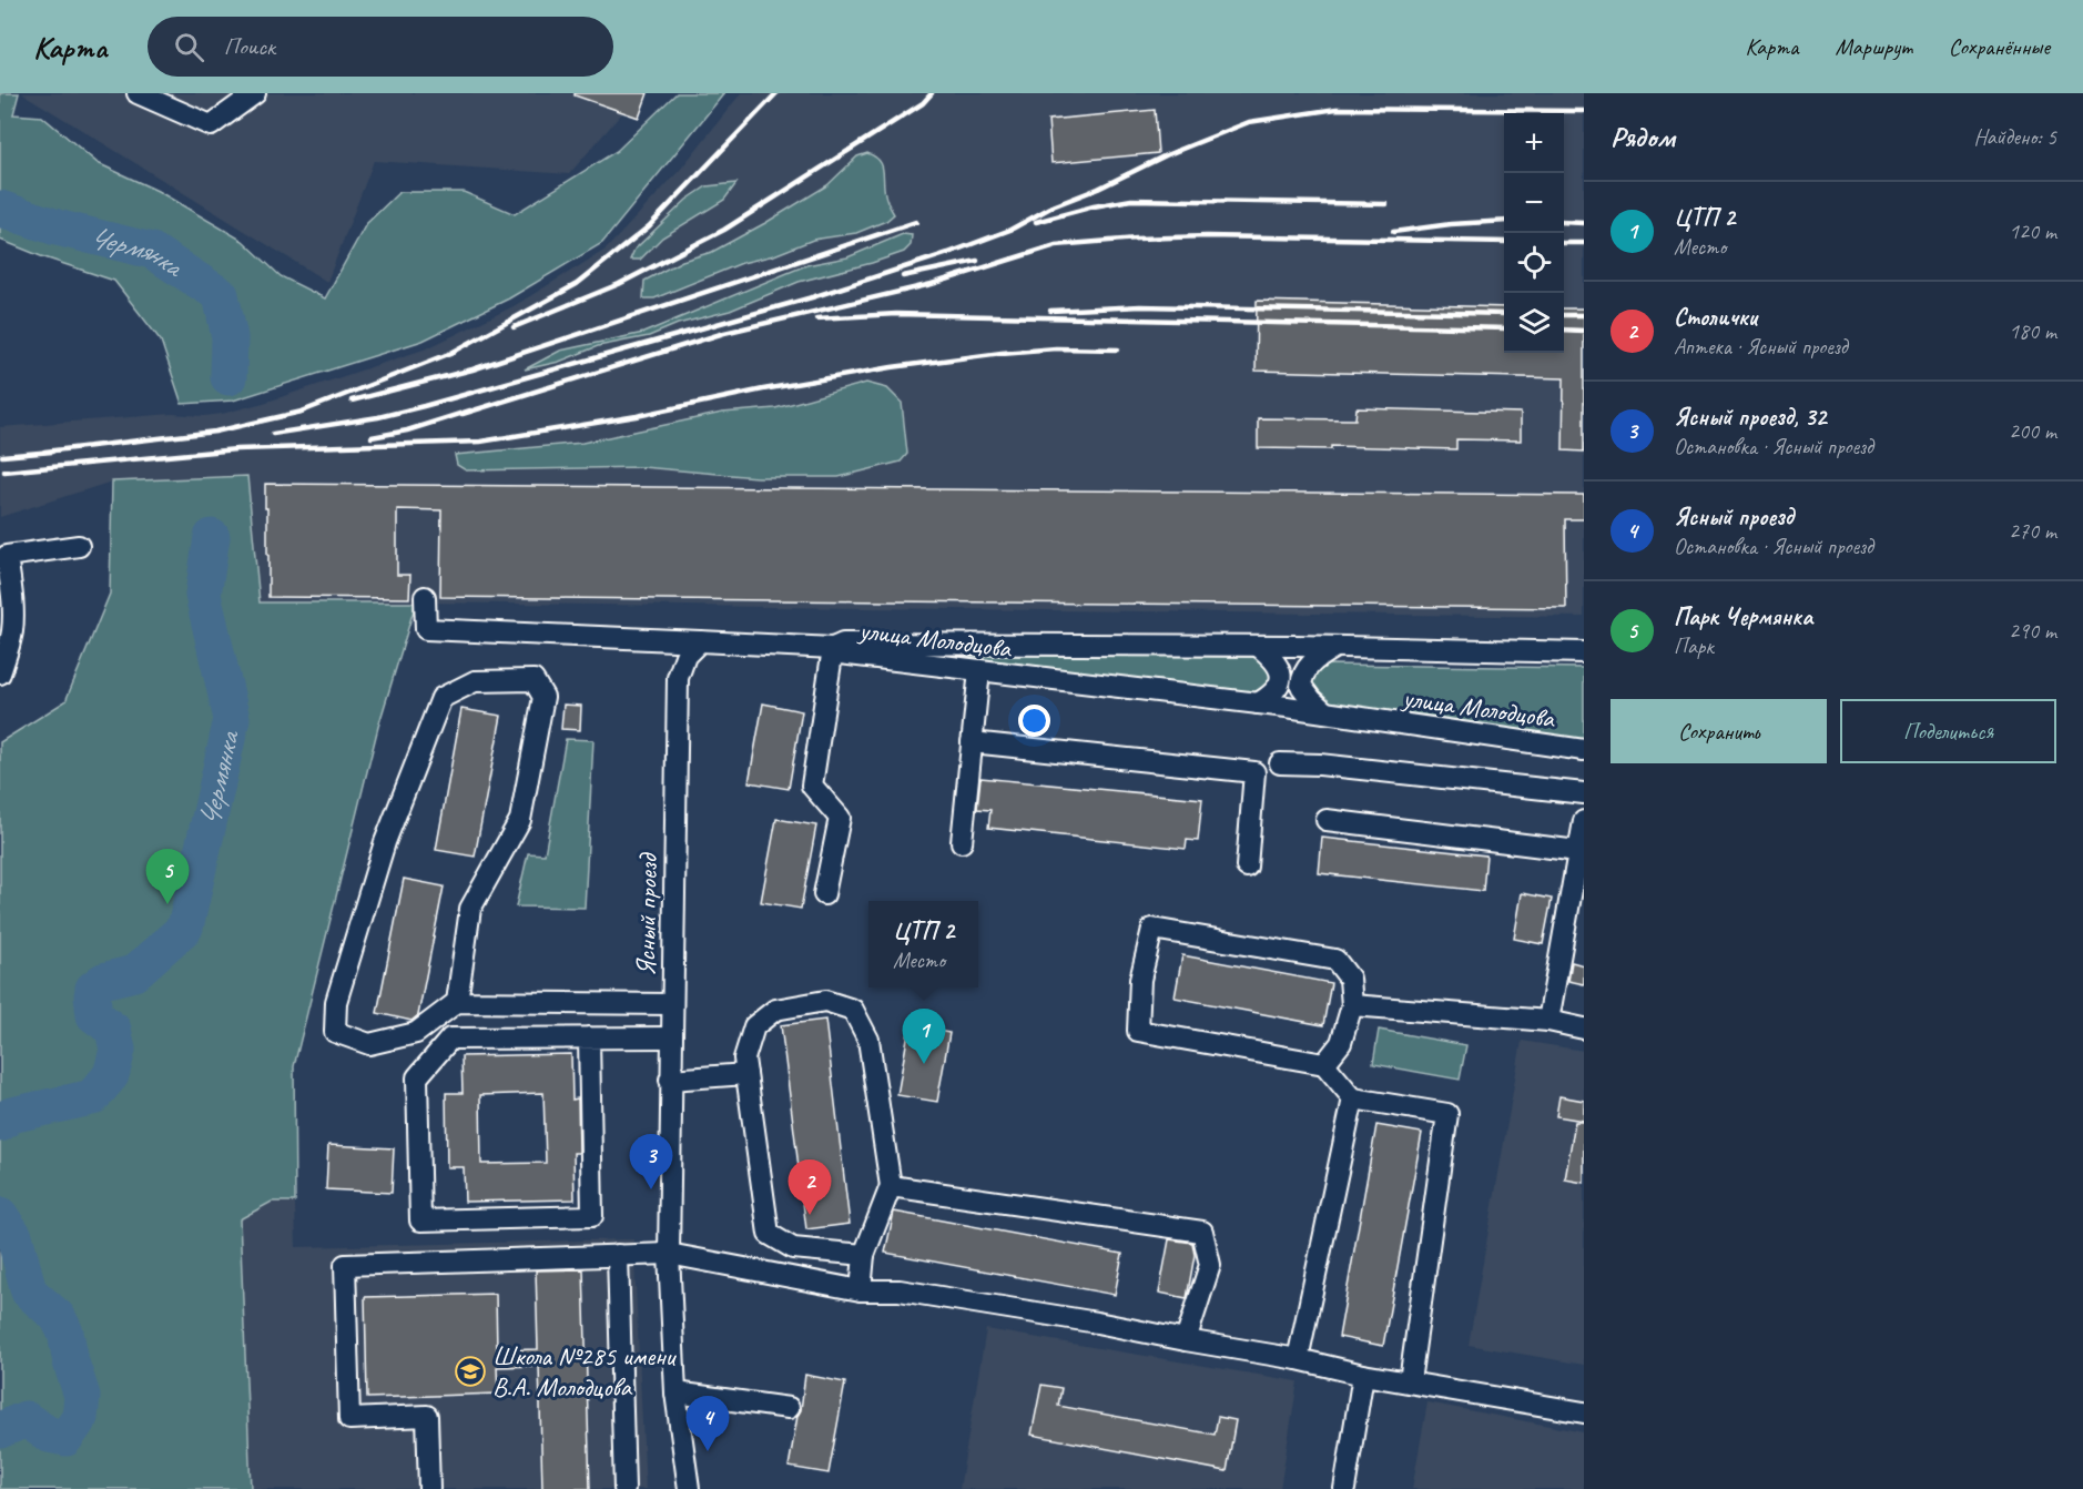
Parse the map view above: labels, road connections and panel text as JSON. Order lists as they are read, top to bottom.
{
  "streets": {
    "street": ["улица Молодцова", "Ясный проезд"]
  },
  "water": ["Чермянка"],
  "places": {
    "school or university": ["Школа №285 имени В.А. Молодцова"]
  },
  "page": {
    "header": "Карта",
    "search": "Поиск",
    "nav": ["Карта", "Маршрут", "Сохранённые"],
    "heading": ["Рядом", "Найдено: 5"],
    "map_buttons": ["+", "−"],
    "list": [
      {
        "mark": "1",
        "name": "ЦТП 2",
        "note": "Место",
        "value": "120 m"
      },
      {
        "mark": "2",
        "name": "Столички",
        "note": "Аптека · Ясный проезд",
        "value": "180 m"
      },
      {
        "mark": "3",
        "name": "Ясный проезд, 32",
        "note": "Остановка · Ясный проезд",
        "value": "200 m"
      },
      {
        "mark": "4",
        "name": "Ясный проезд",
        "note": "Остановка · Ясный проезд",
        "value": "270 m"
      },
      {
        "mark": "5",
        "name": "Парк Чермянка",
        "note": "Парк",
        "value": "290 m"
      }
    ],
    "buttons": ["Сохранить", "Поделиться"],
    "pins": [
      "5",
      "1",
      "3",
      "2",
      "4"
    ],
    "popup": ["ЦТП 2", "Место"]
  }
}
